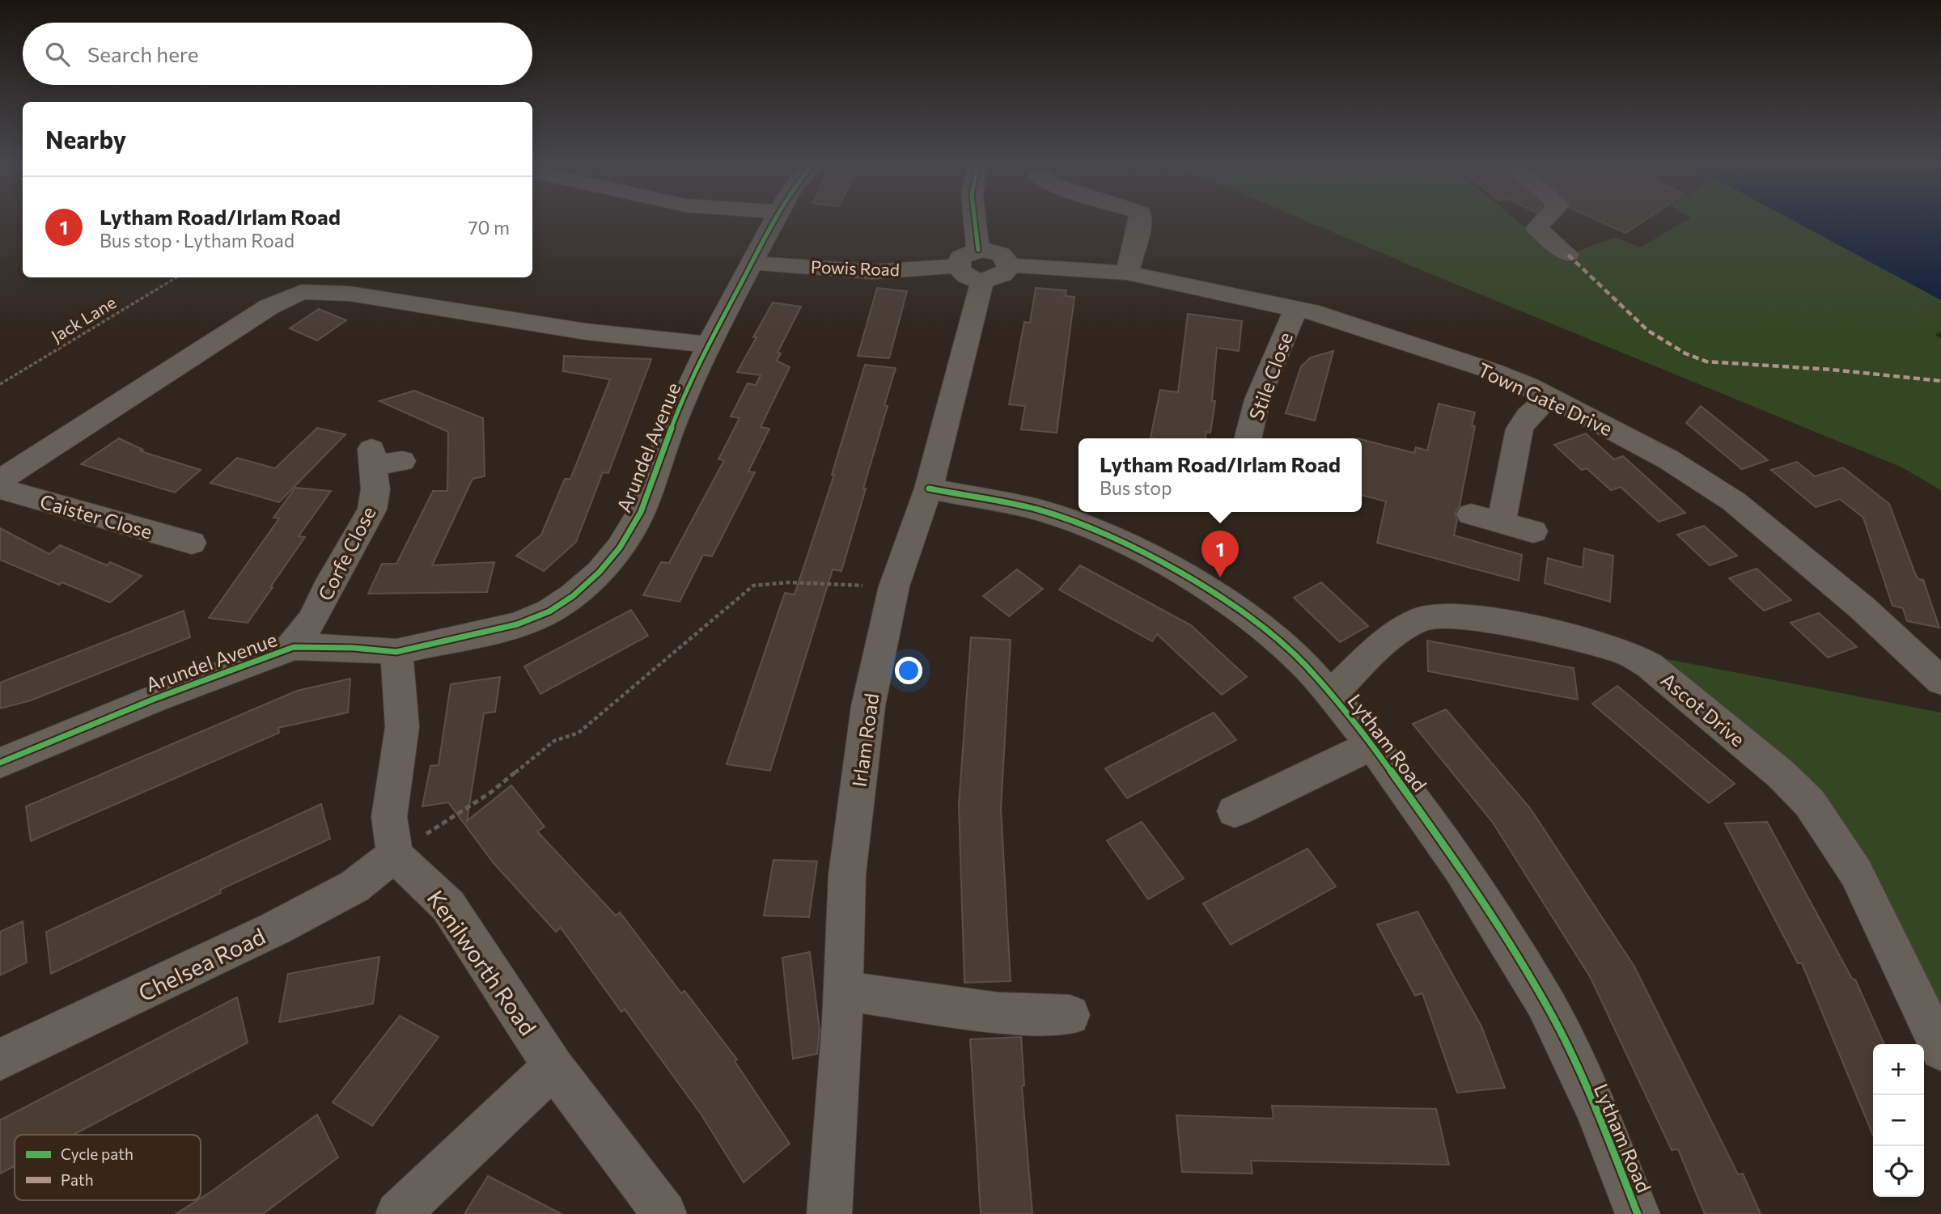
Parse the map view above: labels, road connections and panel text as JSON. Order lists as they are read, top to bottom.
{
  "streets": {
    "street": [
      "Powis Road",
      "Stile Close",
      "Town Gate Drive",
      "Arundel Avenue",
      "Caister Close",
      "Corfe Close",
      "Ascot Drive",
      "Irlam Road",
      "Lytham Road",
      "Kenilworth Road",
      "Chelsea Road"
    ],
    "path": ["Jack Lane"]
  },
  "crossings": [
    ["Powis Road", "Arundel Avenue"],
    ["Stile Close", "Town Gate Drive"],
    ["Arundel Avenue", "Corfe Close"],
    ["Ascot Drive", "Lytham Road"],
    ["Irlam Road", "Lytham Road"],
    ["Kenilworth Road", "Chelsea Road"]
  ],
  "legend": ["Cycle path", "Path"],
  "page": {
    "search": "Search here",
    "heading": "Nearby",
    "list": [
      {
        "mark": "1",
        "name": "Lytham Road/Irlam Road",
        "note": "Bus stop · Lytham Road",
        "value": "70 m"
      }
    ],
    "popup": ["Lytham Road/Irlam Road", "Bus stop"],
    "pins": "1",
    "map_buttons": ["+", "−"]
  }
}
